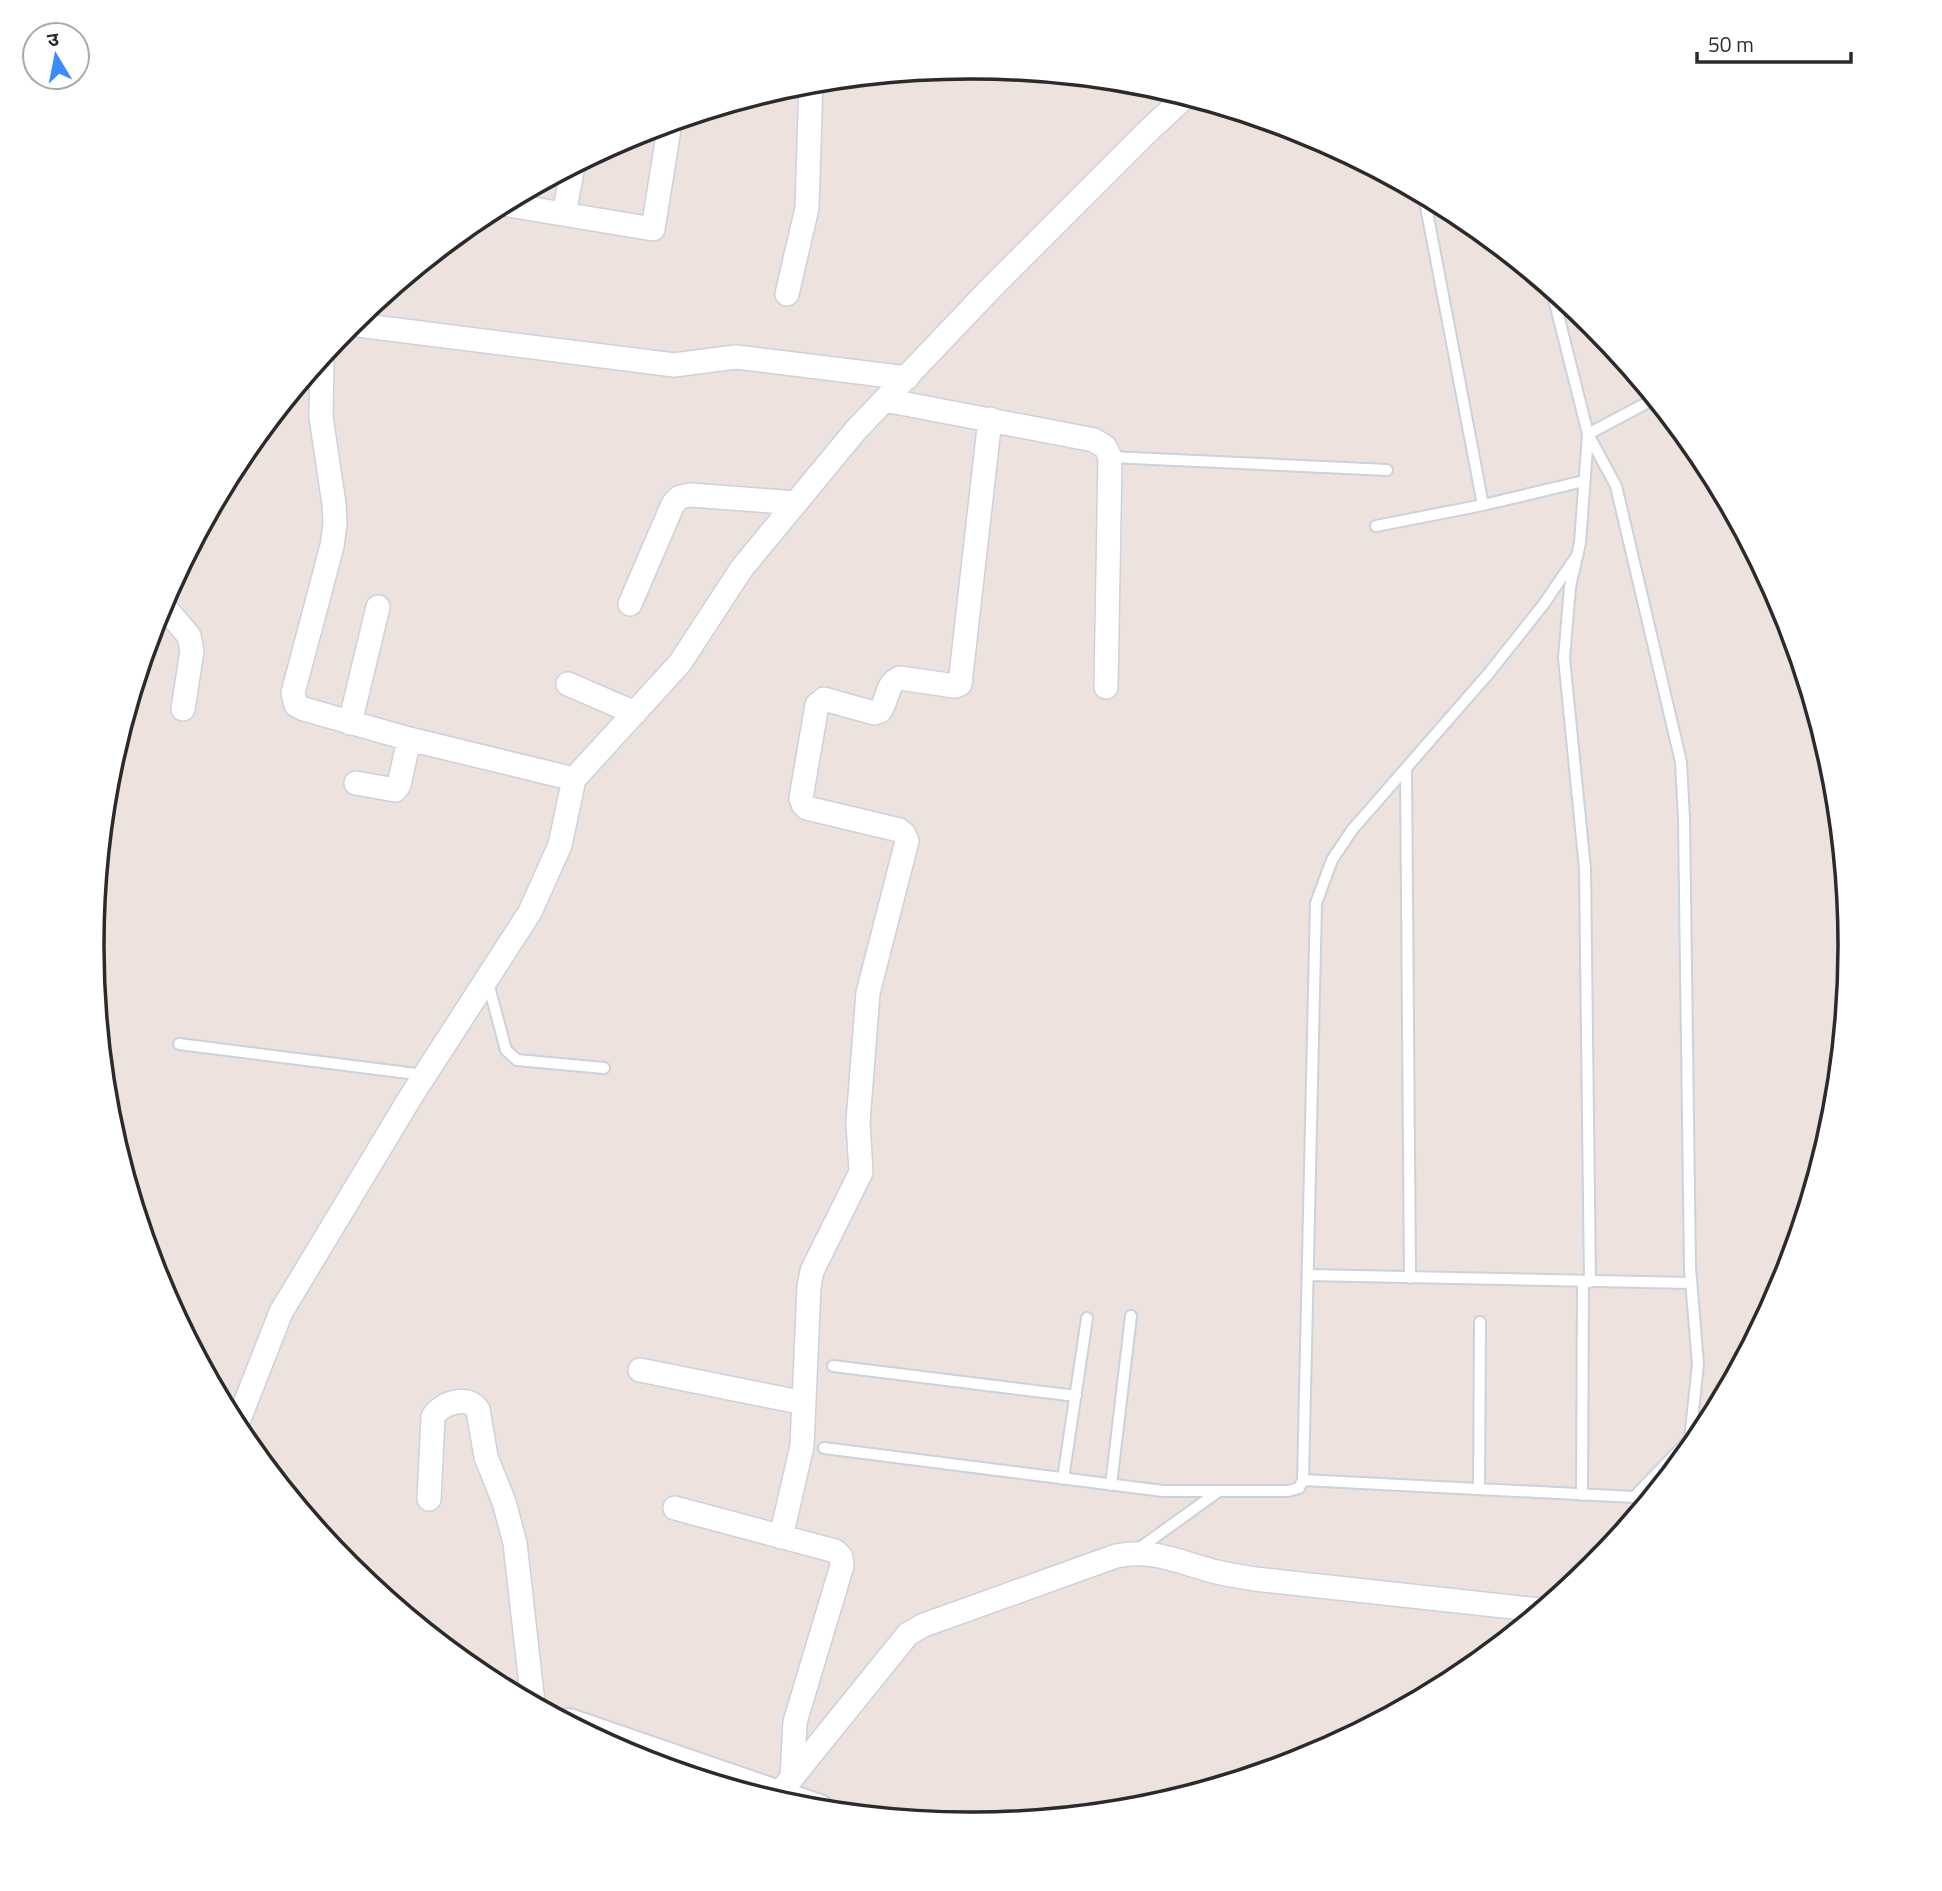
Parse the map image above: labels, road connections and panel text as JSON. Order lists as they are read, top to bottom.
{
  "scale_bar": "50 m",
  "north": "top"
}
